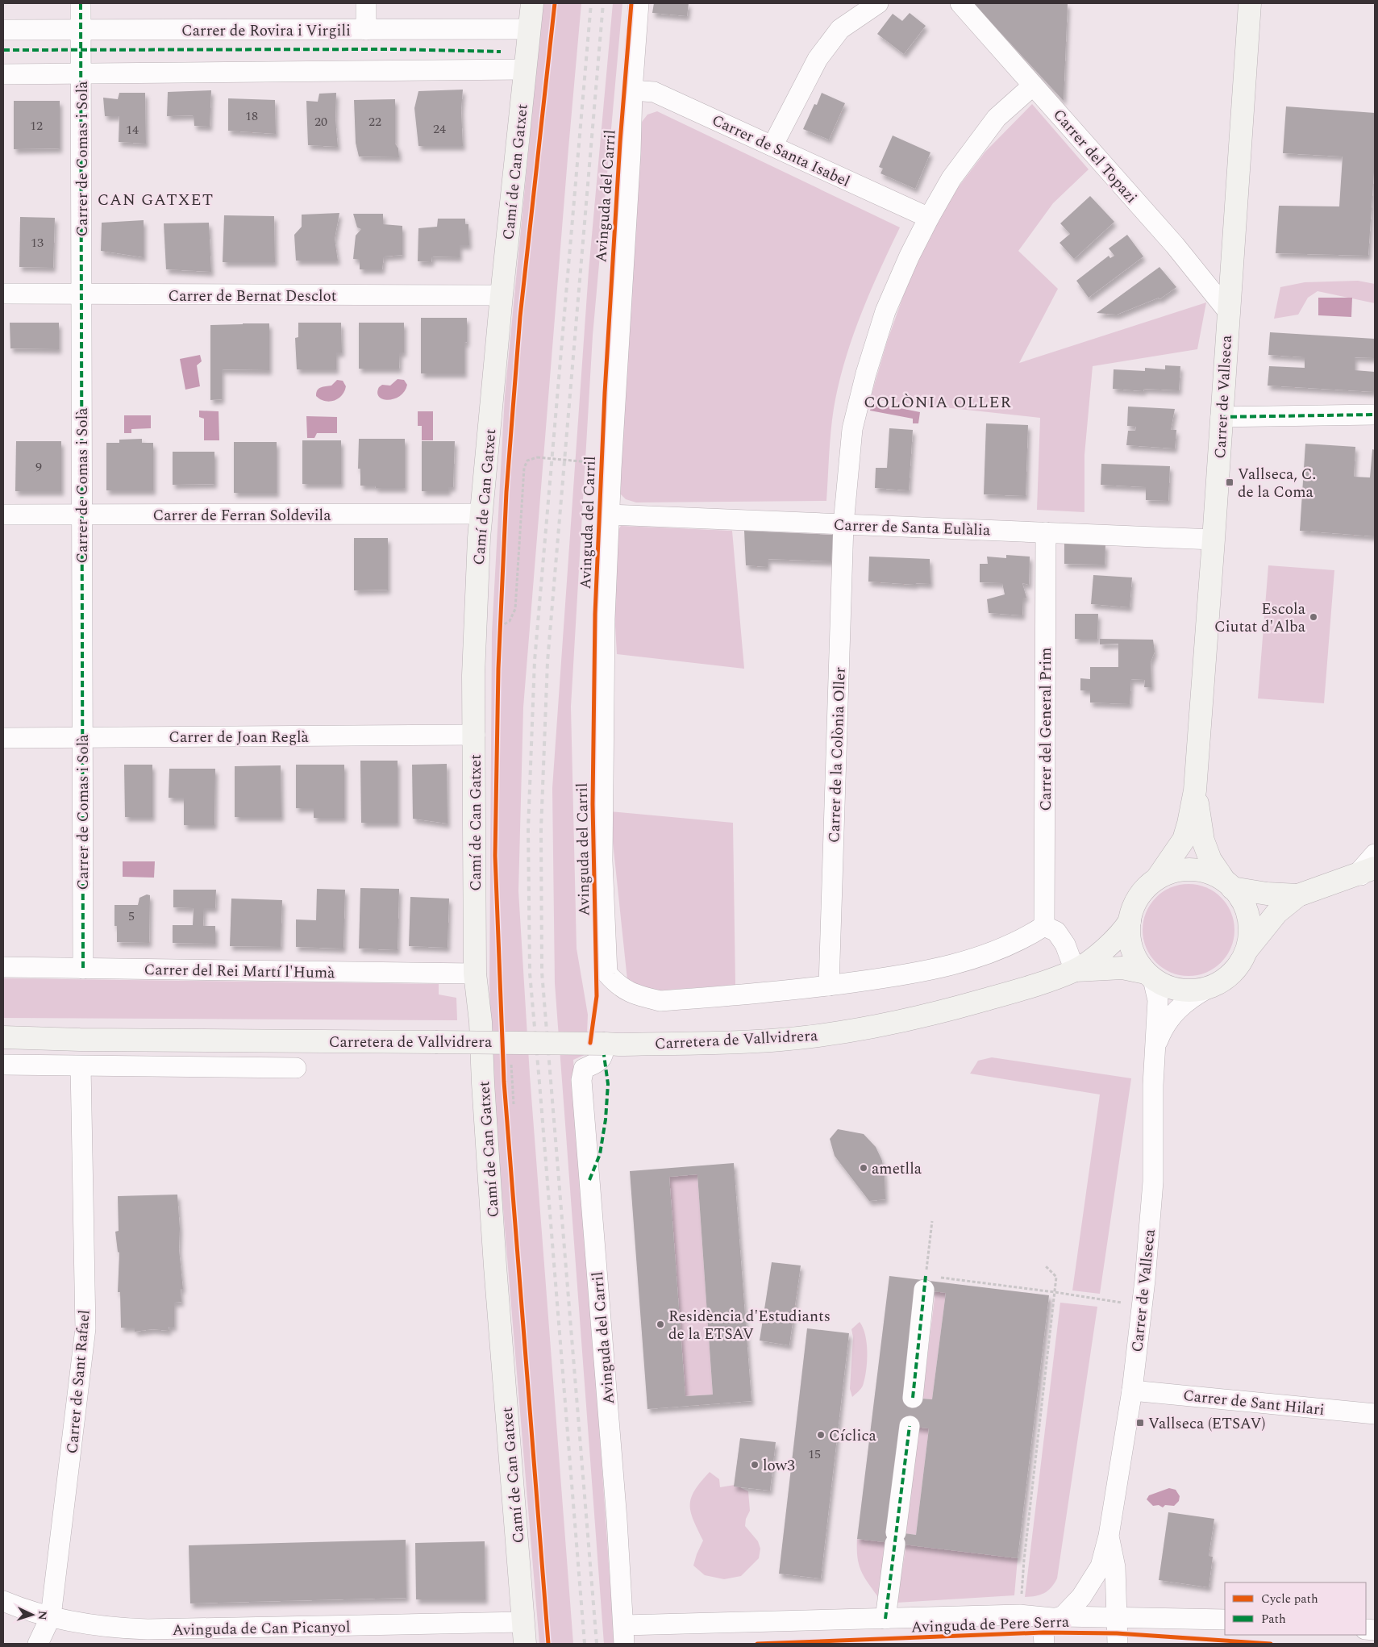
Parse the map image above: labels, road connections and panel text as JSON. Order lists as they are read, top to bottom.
{
  "streets": {
    "street": [
      "Carrer de Rovira i Virgili",
      "Carrer de Santa Isabel",
      "Carrer del Topazi",
      "Carrer de Comas i Solà",
      "Camí de Can Gatxet",
      "Avinguda del Carril",
      "Carrer de Bernat Desclot",
      "Carrer de Vallseca",
      "Carrer de Ferran Soldevila",
      "Carrer de Santa Eulàlia",
      "Carrer del General Prim",
      "Carrer de Joan Reglà",
      "Carrer de la Colònia Oller",
      "Carrer del Rei Martí l'Humà",
      "Carretera de Vallvidrera",
      "Carrer de Sant Rafael",
      "Carrer de Sant Hilari",
      "Avinguda de Pere Serra",
      "Avinguda de Can Picanyol"
    ]
  },
  "crossings": [
    ["Carrer de Rovira i Virgili", "Carrer de Comas i Solà"],
    ["Carrer de Rovira i Virgili", "Camí de Can Gatxet"],
    ["Carrer de Santa Isabel", "Avinguda del Carril"],
    ["Carrer de Santa Isabel", "Carrer de la Colònia Oller"],
    ["Carrer del Topazi", "Carrer de Vallseca"],
    ["Carrer del Topazi", "Carrer de la Colònia Oller"],
    ["Carrer de Comas i Solà", "Carrer de Bernat Desclot"],
    ["Carrer de Comas i Solà", "Carrer de Ferran Soldevila"],
    ["Carrer de Comas i Solà", "Carrer de Joan Reglà"],
    ["Carrer de Comas i Solà", "Carrer del Rei Martí l'Humà"],
    ["Camí de Can Gatxet", "Carrer de Bernat Desclot"],
    ["Camí de Can Gatxet", "Carrer de Ferran Soldevila"],
    ["Camí de Can Gatxet", "Carrer de Joan Reglà"],
    ["Camí de Can Gatxet", "Carrer del Rei Martí l'Humà"],
    ["Camí de Can Gatxet", "Avinguda de Can Picanyol"],
    ["Avinguda del Carril", "Carrer de Santa Eulàlia"],
    ["Avinguda del Carril", "Carrer de la Colònia Oller"],
    ["Avinguda del Carril", "Carretera de Vallvidrera"],
    ["Avinguda del Carril", "Avinguda de Pere Serra"],
    ["Carrer de Vallseca", "Carrer de Santa Eulàlia"],
    ["Carrer de Vallseca", "Carretera de Vallvidrera"],
    ["Carrer de Vallseca", "Carrer de Sant Hilari"],
    ["Carrer de Vallseca", "Avinguda de Pere Serra"],
    ["Carrer de Santa Eulàlia", "Carrer del General Prim"],
    ["Carrer de Santa Eulàlia", "Carrer de la Colònia Oller"],
    ["Carrer de Sant Rafael", "Avinguda de Can Picanyol"]
  ],
  "districts": ["CAN GATXET", "COLÒNIA OLLER"],
  "places": {
    "transit": ["Vallseca, C. de la Coma", "Vallseca (ETSAV)"],
    "other": [
      "Escola Ciutat d'Alba",
      "ametlla",
      "Residència d'Estudiants de la ETSAV",
      "Cíclica",
      "low3"
    ]
  },
  "house_numbers": [
    "18",
    "20",
    "22",
    "12",
    "24",
    "14",
    "13",
    "9",
    "5",
    "15"
  ],
  "legend": ["Cycle path", "Path"],
  "north": "right"
}
